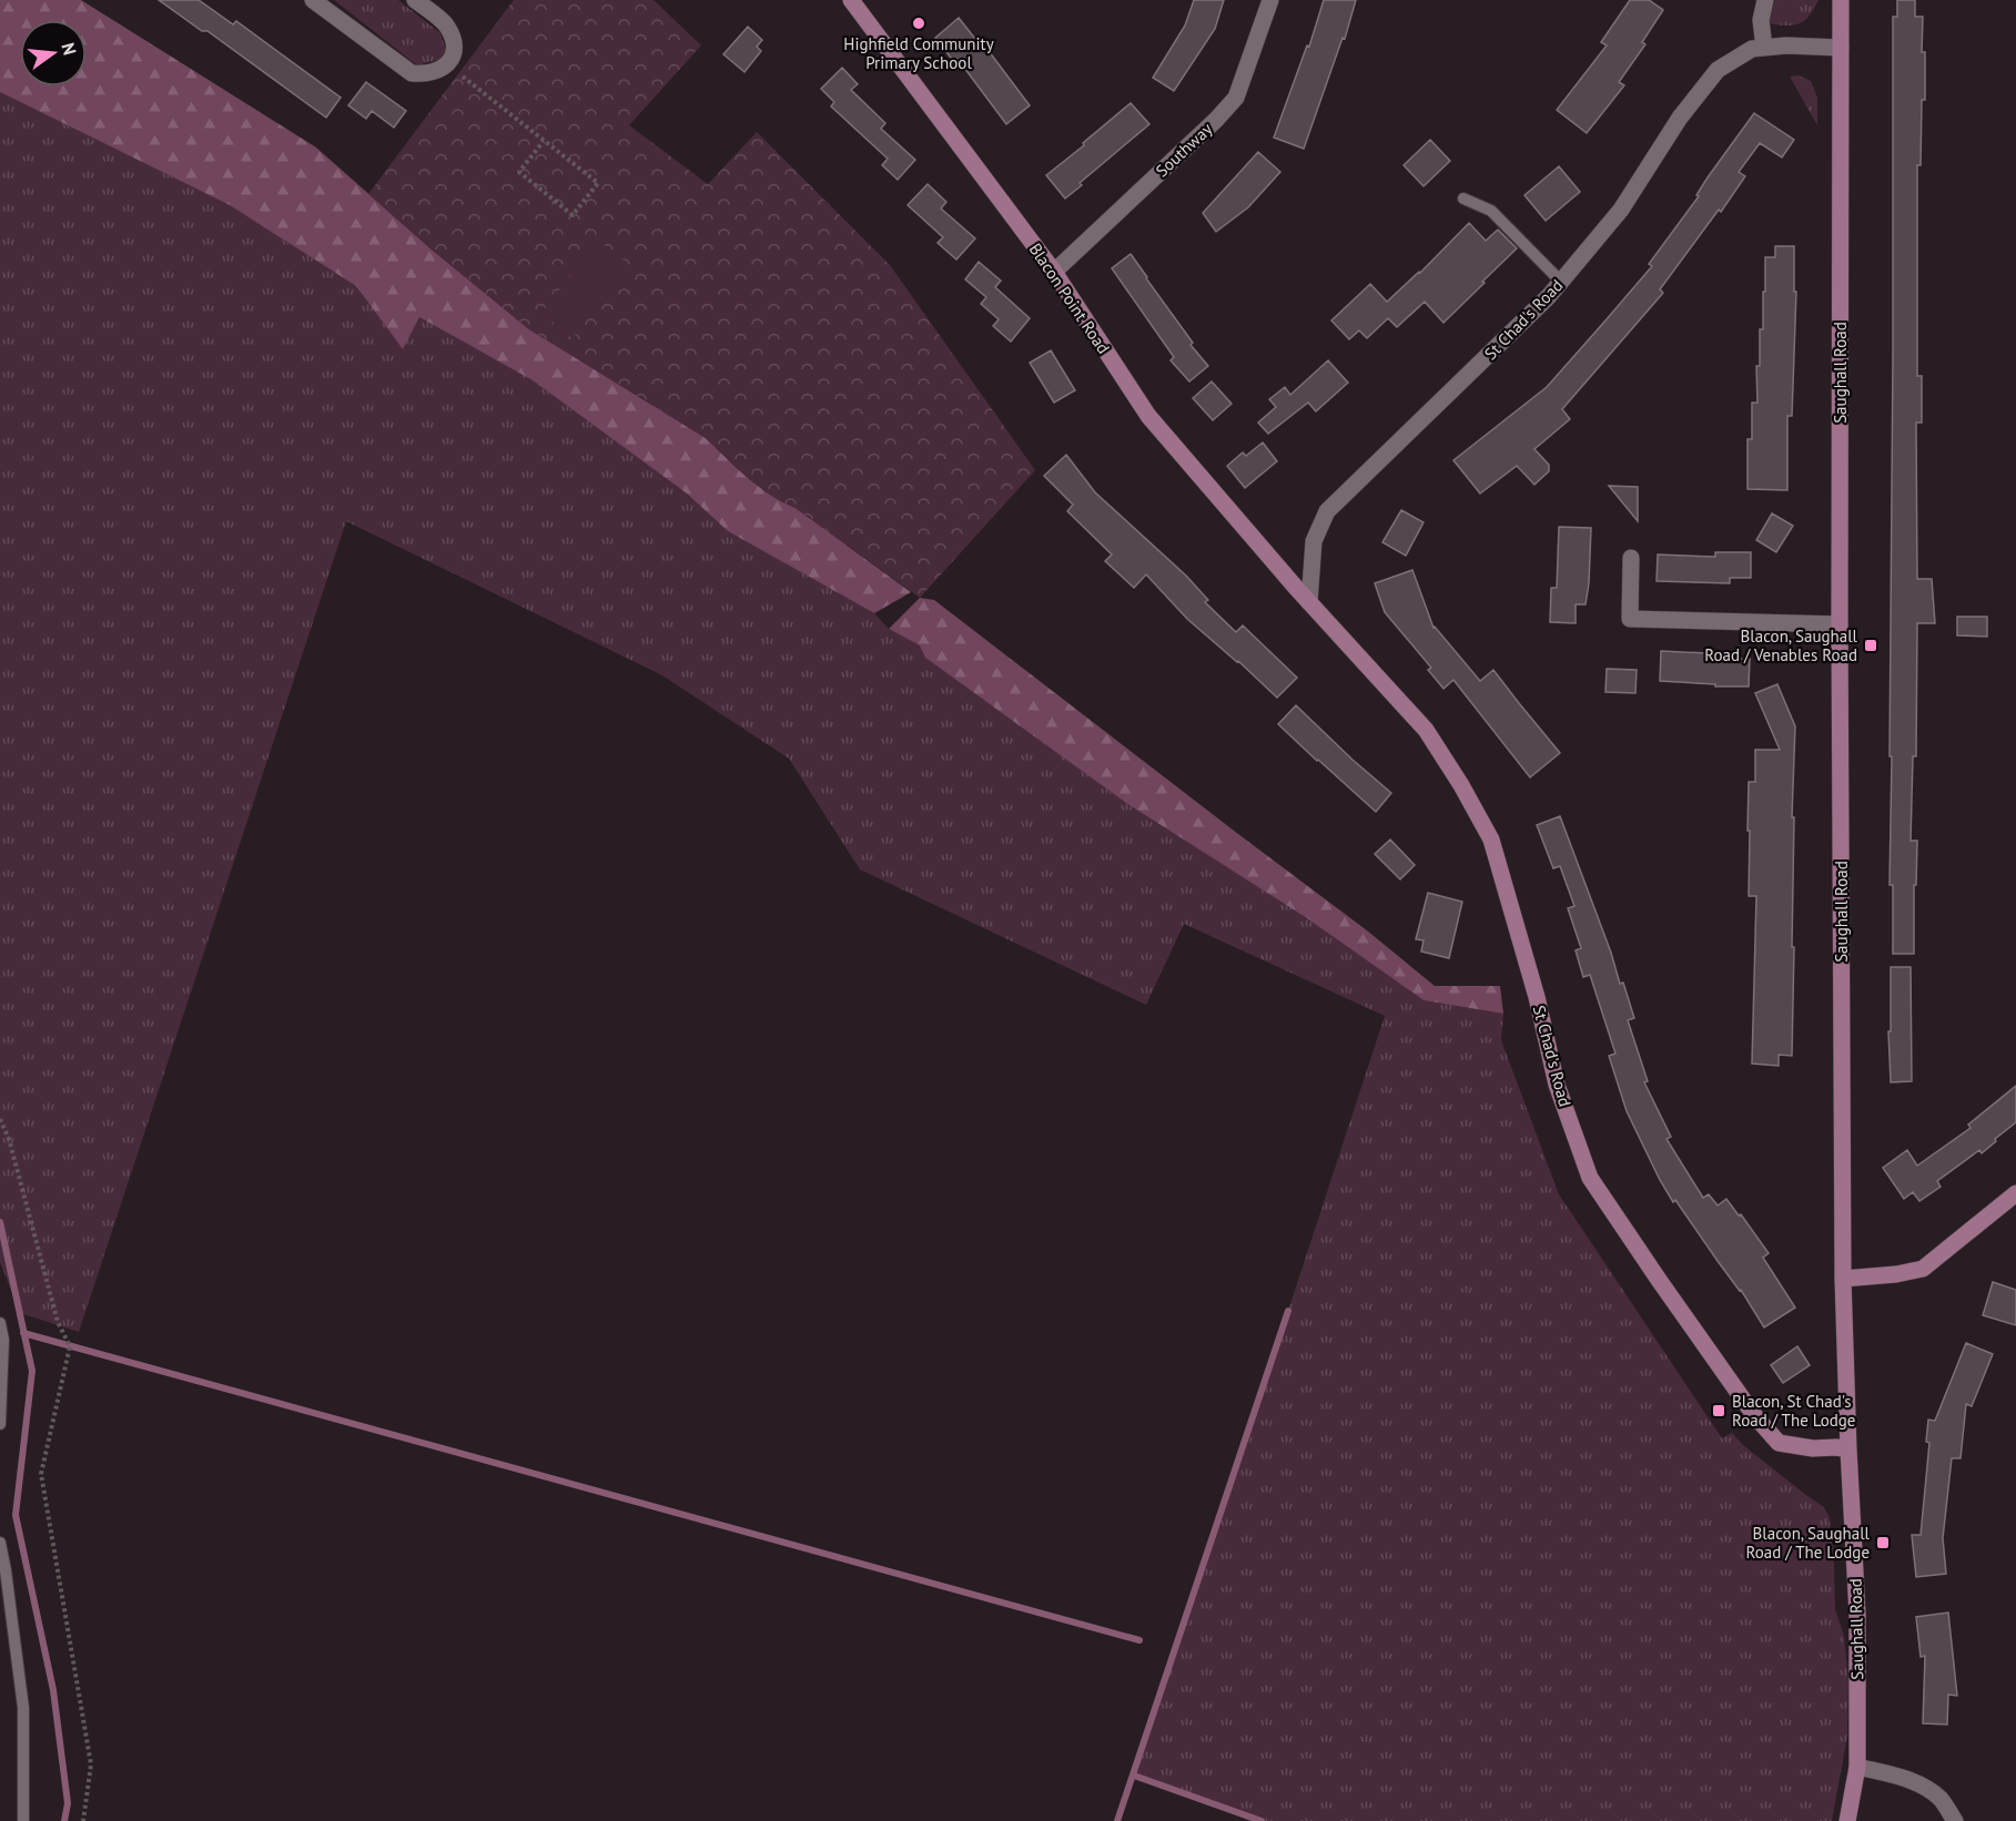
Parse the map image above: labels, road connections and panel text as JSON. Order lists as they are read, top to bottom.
{
  "streets": {
    "street": [
      "Southway",
      "Blacon Point Road",
      "St Chad's Road",
      "Saughall Road"
    ]
  },
  "crossings": [
    ["Southway", "Blacon Point Road"],
    ["Blacon Point Road", "St Chad's Road"],
    ["St Chad's Road", "Saughall Road"]
  ],
  "places": {
    "other": ["Highfield Community Primary School"],
    "transit": ["Blacon, Saughall Road / Venables Road", "Blacon, St Chad's Road / The Lodge", "Blacon, Saughall Road / The Lodge"]
  },
  "north": "right"
}
